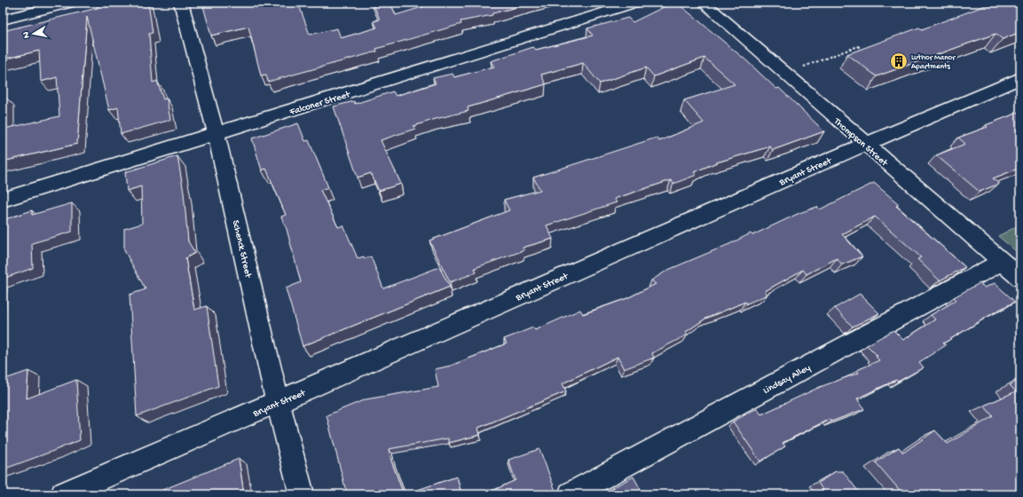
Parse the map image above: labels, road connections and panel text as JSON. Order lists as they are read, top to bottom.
{
  "streets": {
    "street": [
      "Falconer Street",
      "Thompson Street",
      "Bryant Street",
      "Schenck Street",
      "Lindsay Alley"
    ]
  },
  "crossings": [
    ["Falconer Street", "Schenck Street"],
    ["Thompson Street", "Bryant Street"],
    ["Thompson Street", "Lindsay Alley"],
    ["Bryant Street", "Schenck Street"]
  ],
  "places": {
    "building": ["Luthor Manor Apartments"]
  },
  "north": "left"
}
